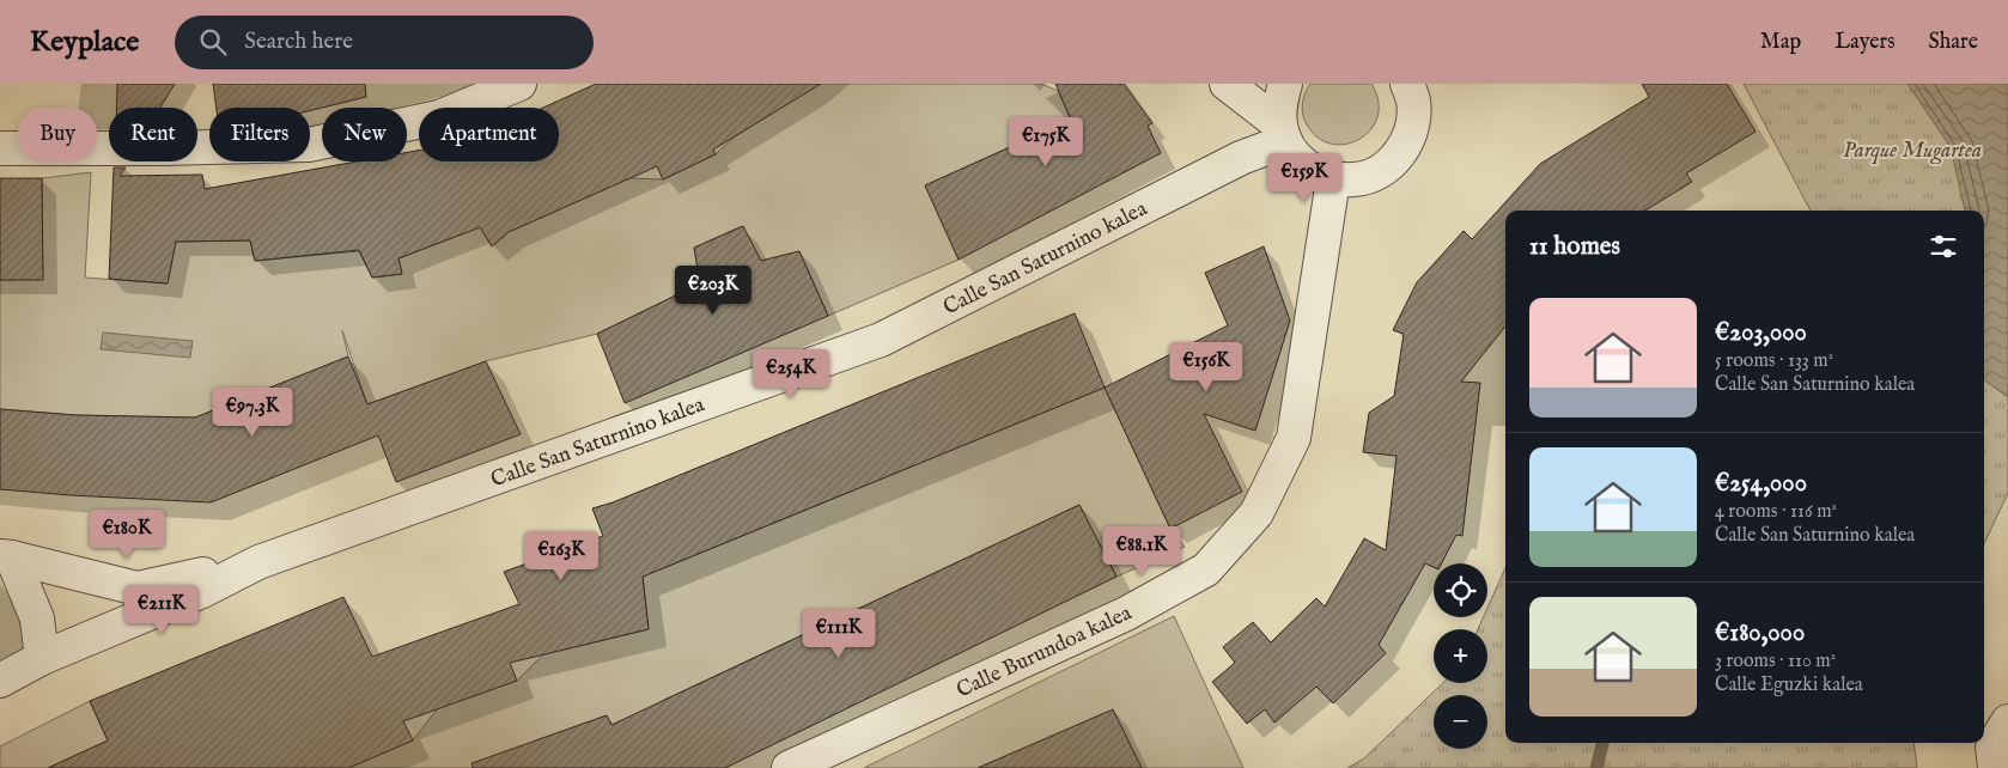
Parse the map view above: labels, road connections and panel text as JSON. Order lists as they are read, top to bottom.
{
  "streets": {
    "street": ["Calle San Saturnino kalea", "Calle Burundoa kalea"]
  },
  "parks": ["Parque Mugartea"],
  "page": {
    "header": "Keyplace",
    "search": "Search here",
    "nav": ["Map", "Layers", "Share"],
    "chip": [
      "Buy",
      "Rent",
      "Filters",
      "New",
      "Apartment"
    ],
    "price": [
      "€175K",
      "€159K",
      "€203K",
      "€156K",
      "€254K",
      "€97.3K",
      "€180K",
      "€88.1K",
      "€163K",
      "€211K",
      "€111K"
    ],
    "heading": "11 homes",
    "list": [
      {
        "name": "€203,000",
        "note": "5 rooms · 133 m² · Calle San Saturnino kalea"
      },
      {
        "name": "€254,000",
        "note": "4 rooms · 116 m² · Calle San Saturnino kalea"
      },
      {
        "name": "€180,000",
        "note": "3 rooms · 110 m² · Calle Eguzki kalea"
      }
    ],
    "map_buttons": ["+", "−"]
  }
}
